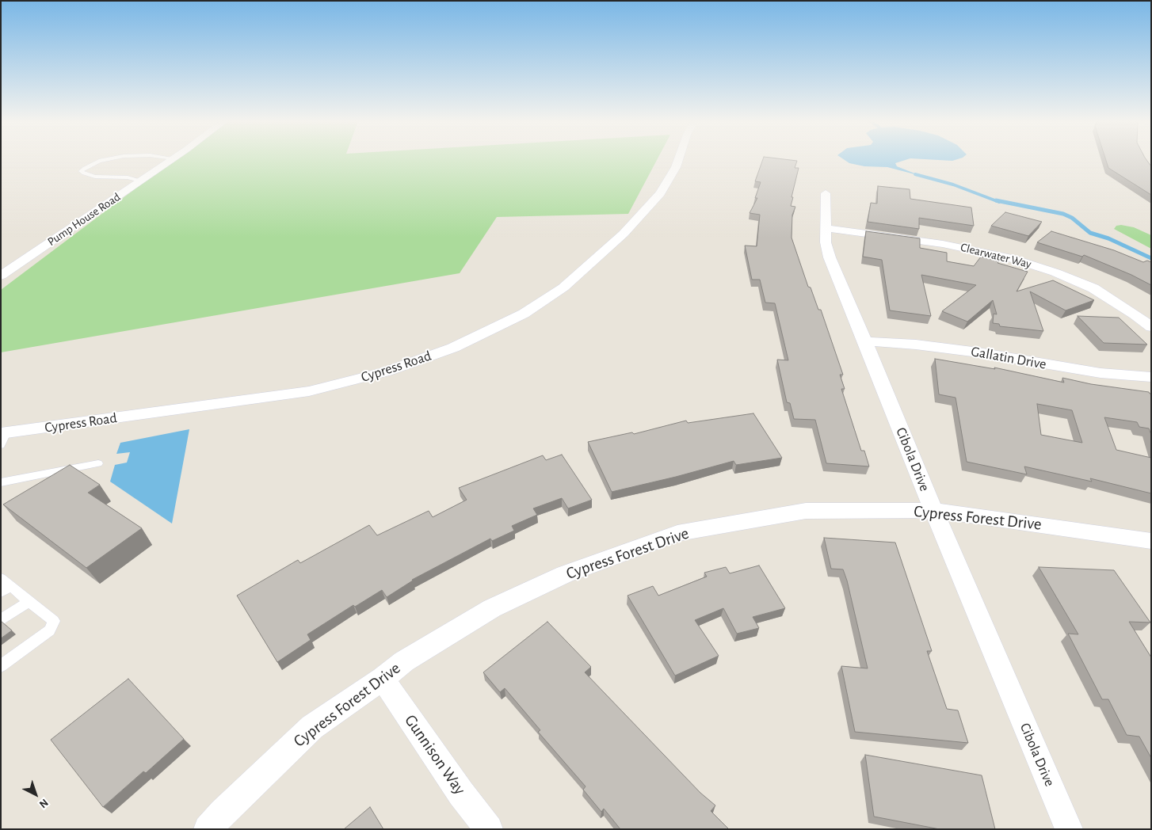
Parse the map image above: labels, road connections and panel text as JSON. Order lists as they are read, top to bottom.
{
  "streets": {
    "street": [
      "Pump House Road",
      "Clearwater Way",
      "Gallatin Drive",
      "Cypress Road",
      "Cibola Drive",
      "Cypress Forest Drive",
      "Gunnison Way"
    ]
  },
  "crossings": [
    ["Clearwater Way", "Cibola Drive"],
    ["Gallatin Drive", "Cibola Drive"],
    ["Cibola Drive", "Cypress Forest Drive"],
    ["Cypress Forest Drive", "Gunnison Way"]
  ],
  "north": "bottom right"
}
